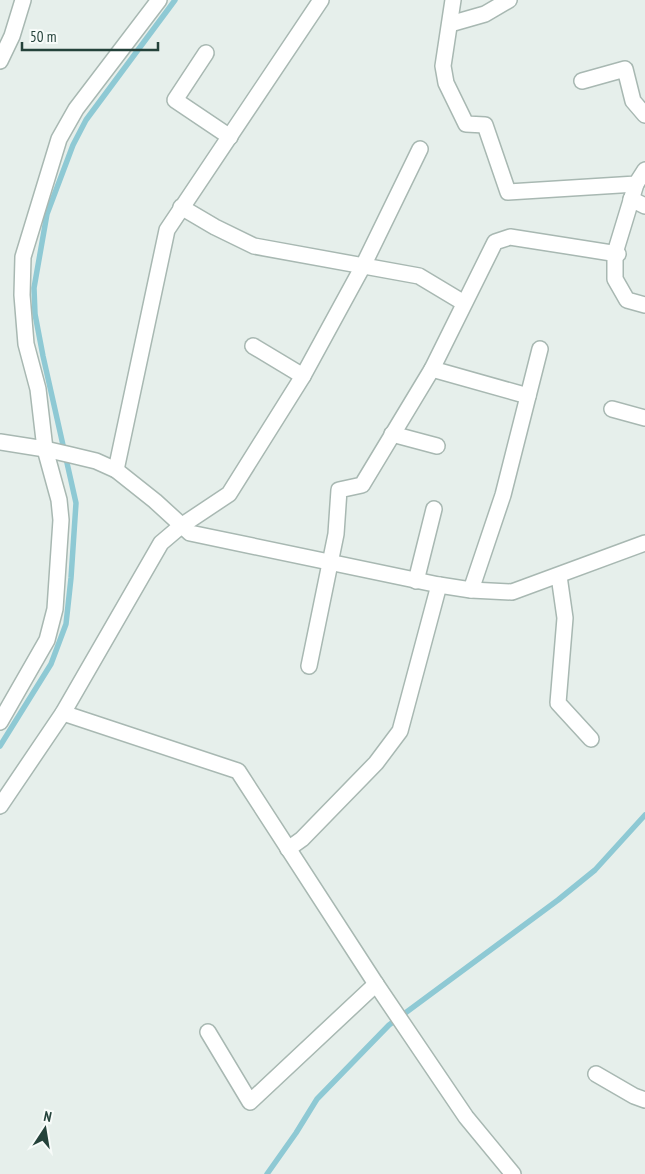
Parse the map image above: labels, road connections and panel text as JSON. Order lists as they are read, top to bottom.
{
  "scale_bar": "50 m",
  "north": "top"
}
